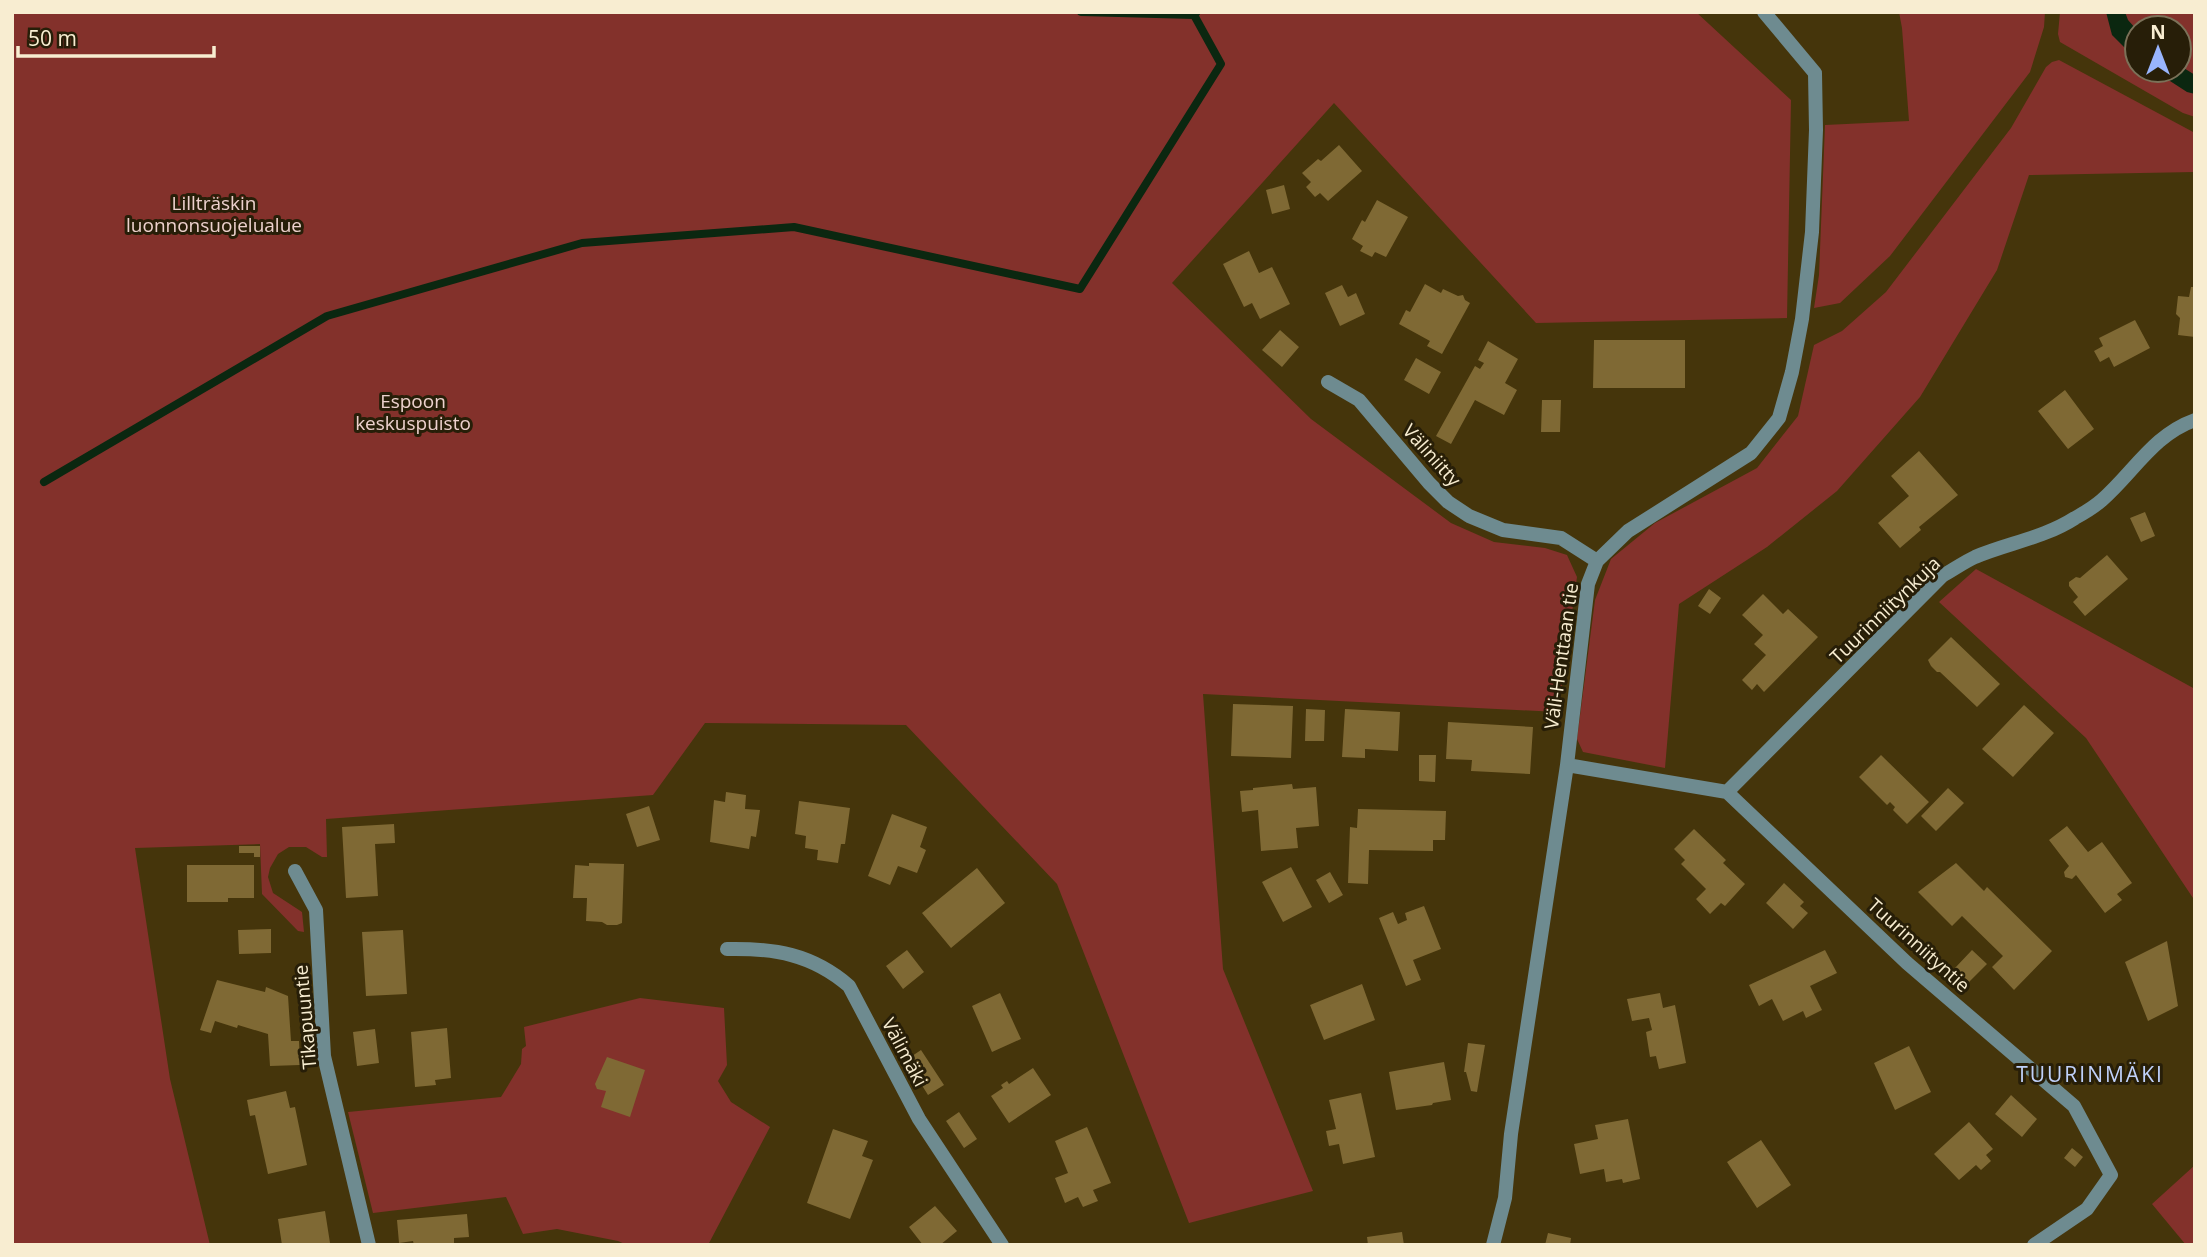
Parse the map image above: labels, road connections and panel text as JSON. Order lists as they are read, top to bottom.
{
  "streets": {
    "street": [
      "Väliniitty",
      "Tuurinniitynkuja",
      "Väli-Henttaan tie",
      "Tuurinniityntie",
      "Tikapuuntie",
      "Välimäki"
    ]
  },
  "crossings": [
    ["Väliniitty", "Väli-Henttaan tie"],
    ["Tuurinniitynkuja", "Tuurinniityntie"]
  ],
  "districts": ["TUURINMÄKI"],
  "parks": ["Lillträskin luonnonsuojelualue", "Espoon keskuspuisto"],
  "scale_bar": "50 m",
  "north": "top"
}
